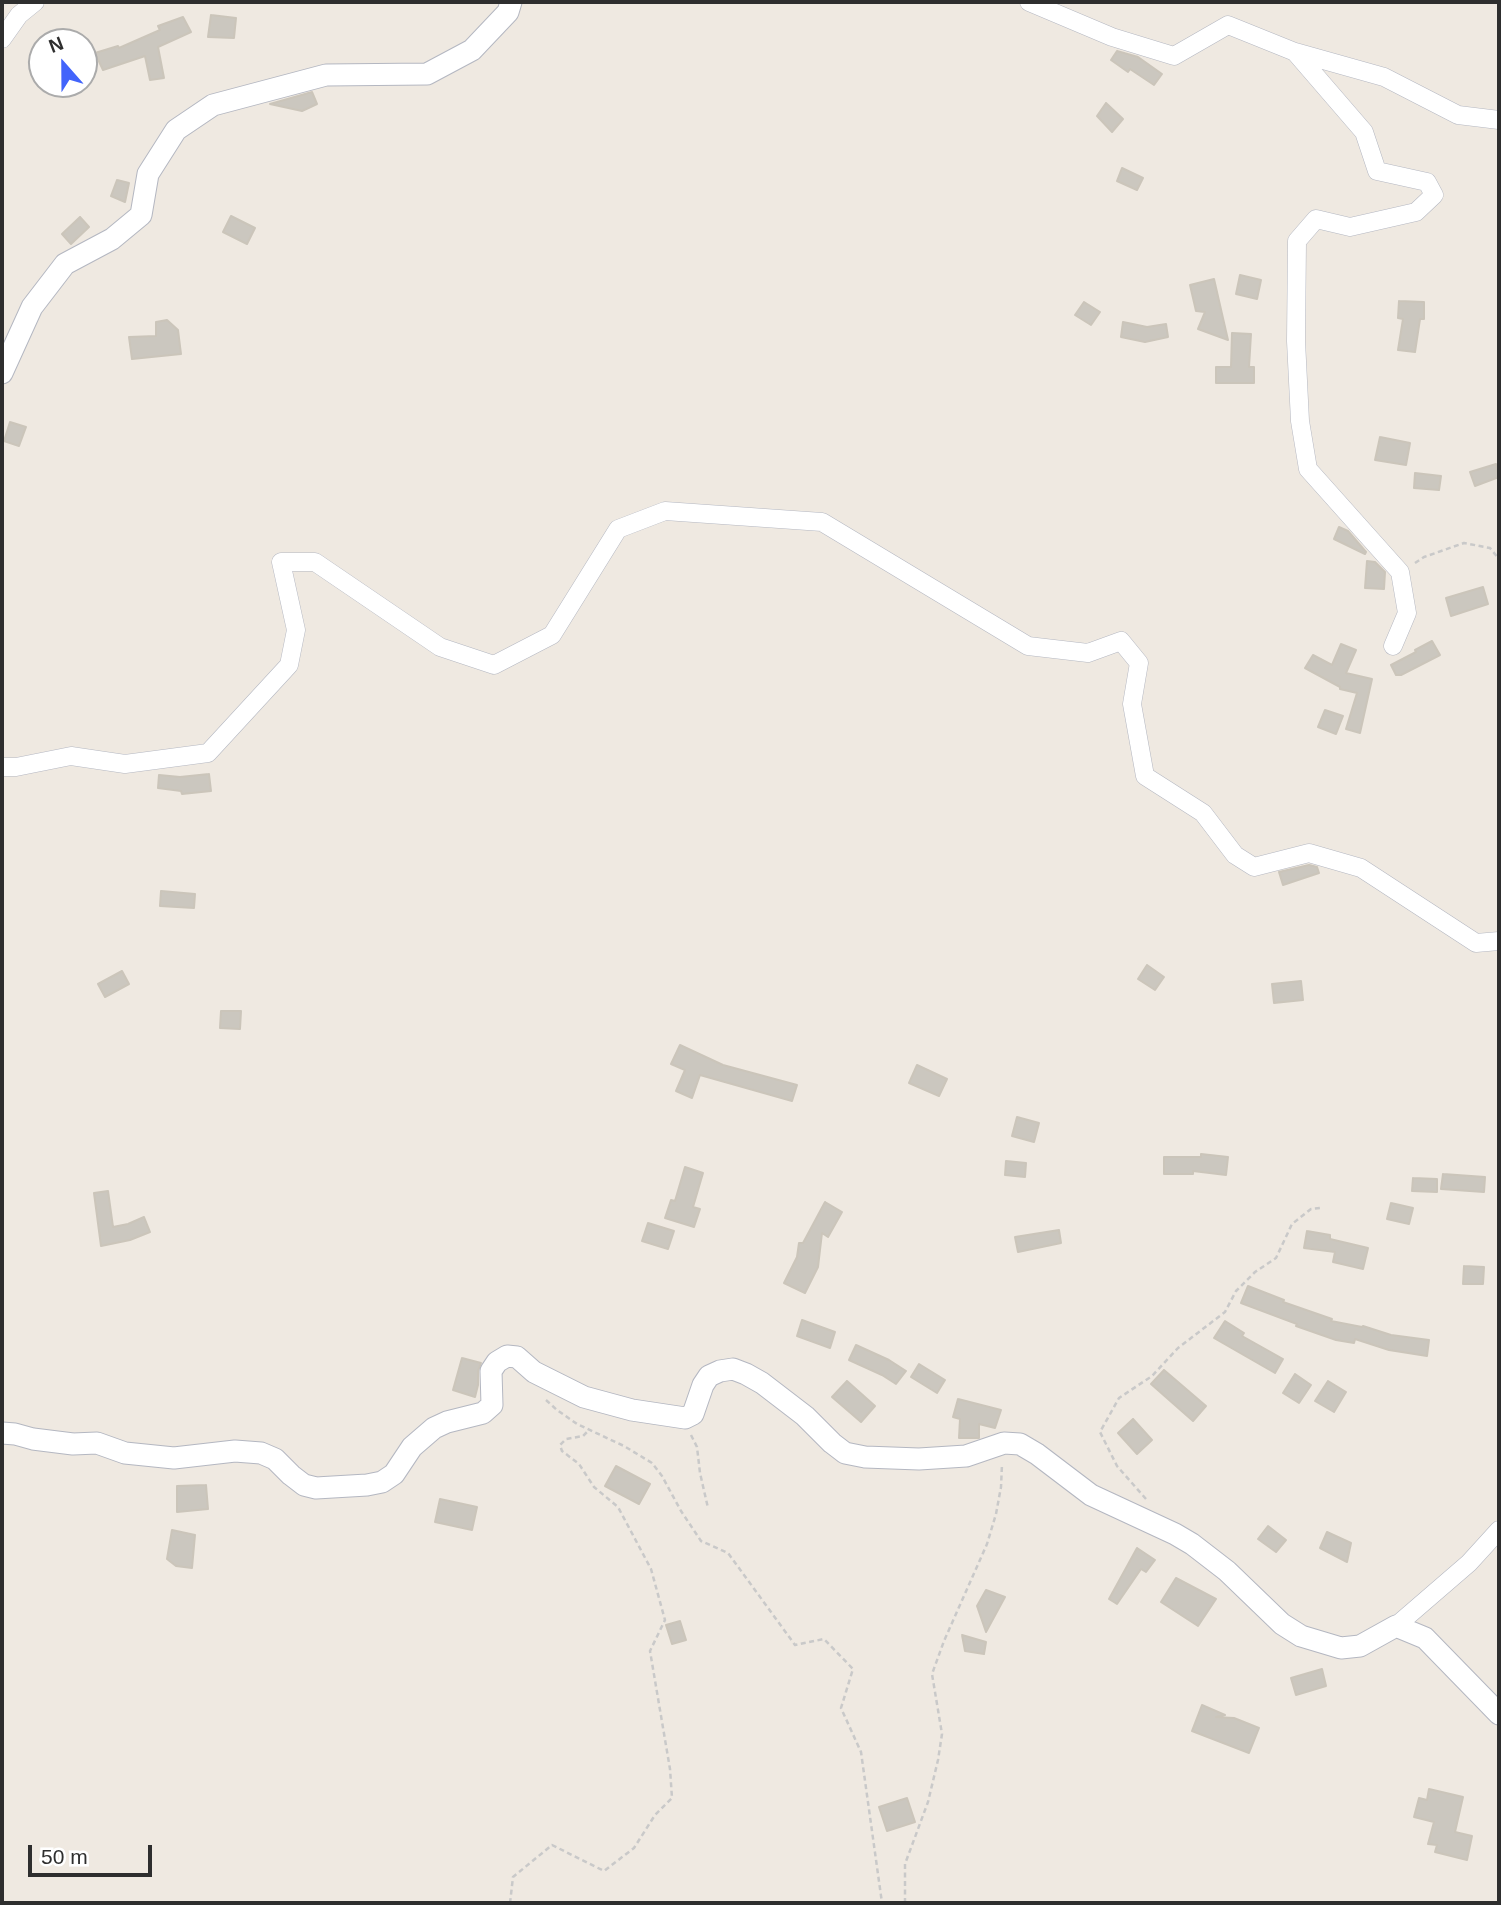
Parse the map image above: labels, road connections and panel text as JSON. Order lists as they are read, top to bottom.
{
  "scale_bar": "50 m",
  "north": "top"
}
